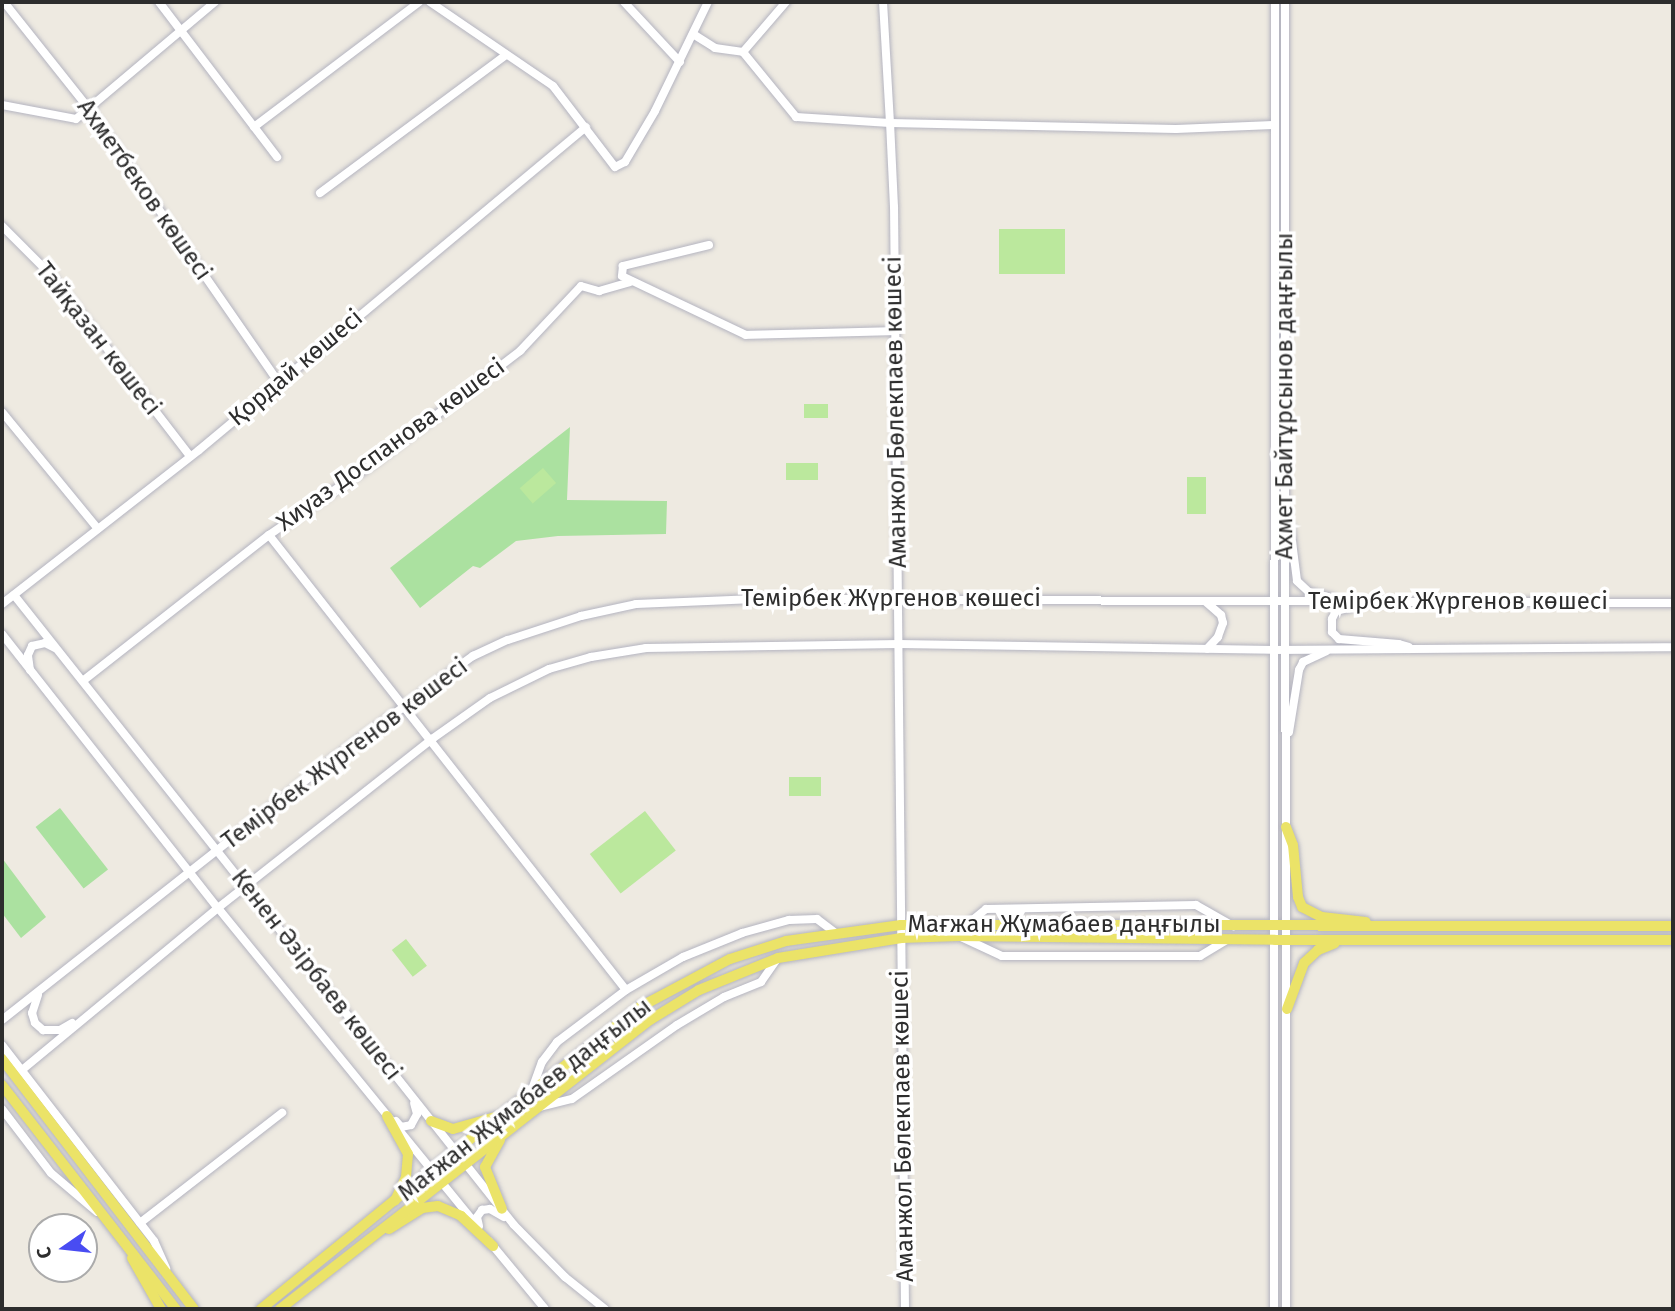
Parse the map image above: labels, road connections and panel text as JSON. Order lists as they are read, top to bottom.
{
  "streets": {
    "main road": ["Мағжан Жұмабаев даңғылы"],
    "street": [
      "Ахметбеков көшесі",
      "Тайқазан көшесі",
      "Қордай көшесі",
      "Ахмет Байтұрсынов даңғылы",
      "Аманжол Бөлекпаев көшесі",
      "Хиуаз Доспанова көшесі",
      "Темірбек Жүргенов көшесі",
      "Кенен Әзірбаев көшесі"
    ]
  },
  "crossings": [
    ["Ахметбеков көшесі", "Қордай көшесі"],
    ["Тайқазан көшесі", "Қордай көшесі"],
    ["Қордай көшесі", "Кенен Әзірбаев көшесі"],
    ["Ахмет Байтұрсынов даңғылы", "Темірбек Жүргенов көшесі"],
    ["Ахмет Байтұрсынов даңғылы", "Мағжан Жұмабаев даңғылы"],
    ["Аманжол Бөлекпаев көшесі", "Темірбек Жүргенов көшесі"],
    ["Аманжол Бөлекпаев көшесі", "Мағжан Жұмабаев даңғылы"],
    ["Хиуаз Доспанова көшесі", "Темірбек Жүргенов көшесі"],
    ["Темірбек Жүргенов көшесі", "Кенен Әзірбаев көшесі"],
    ["Мағжан Жұмабаев даңғылы", "Кенен Әзірбаев көшесі"]
  ],
  "north": "left"
}
